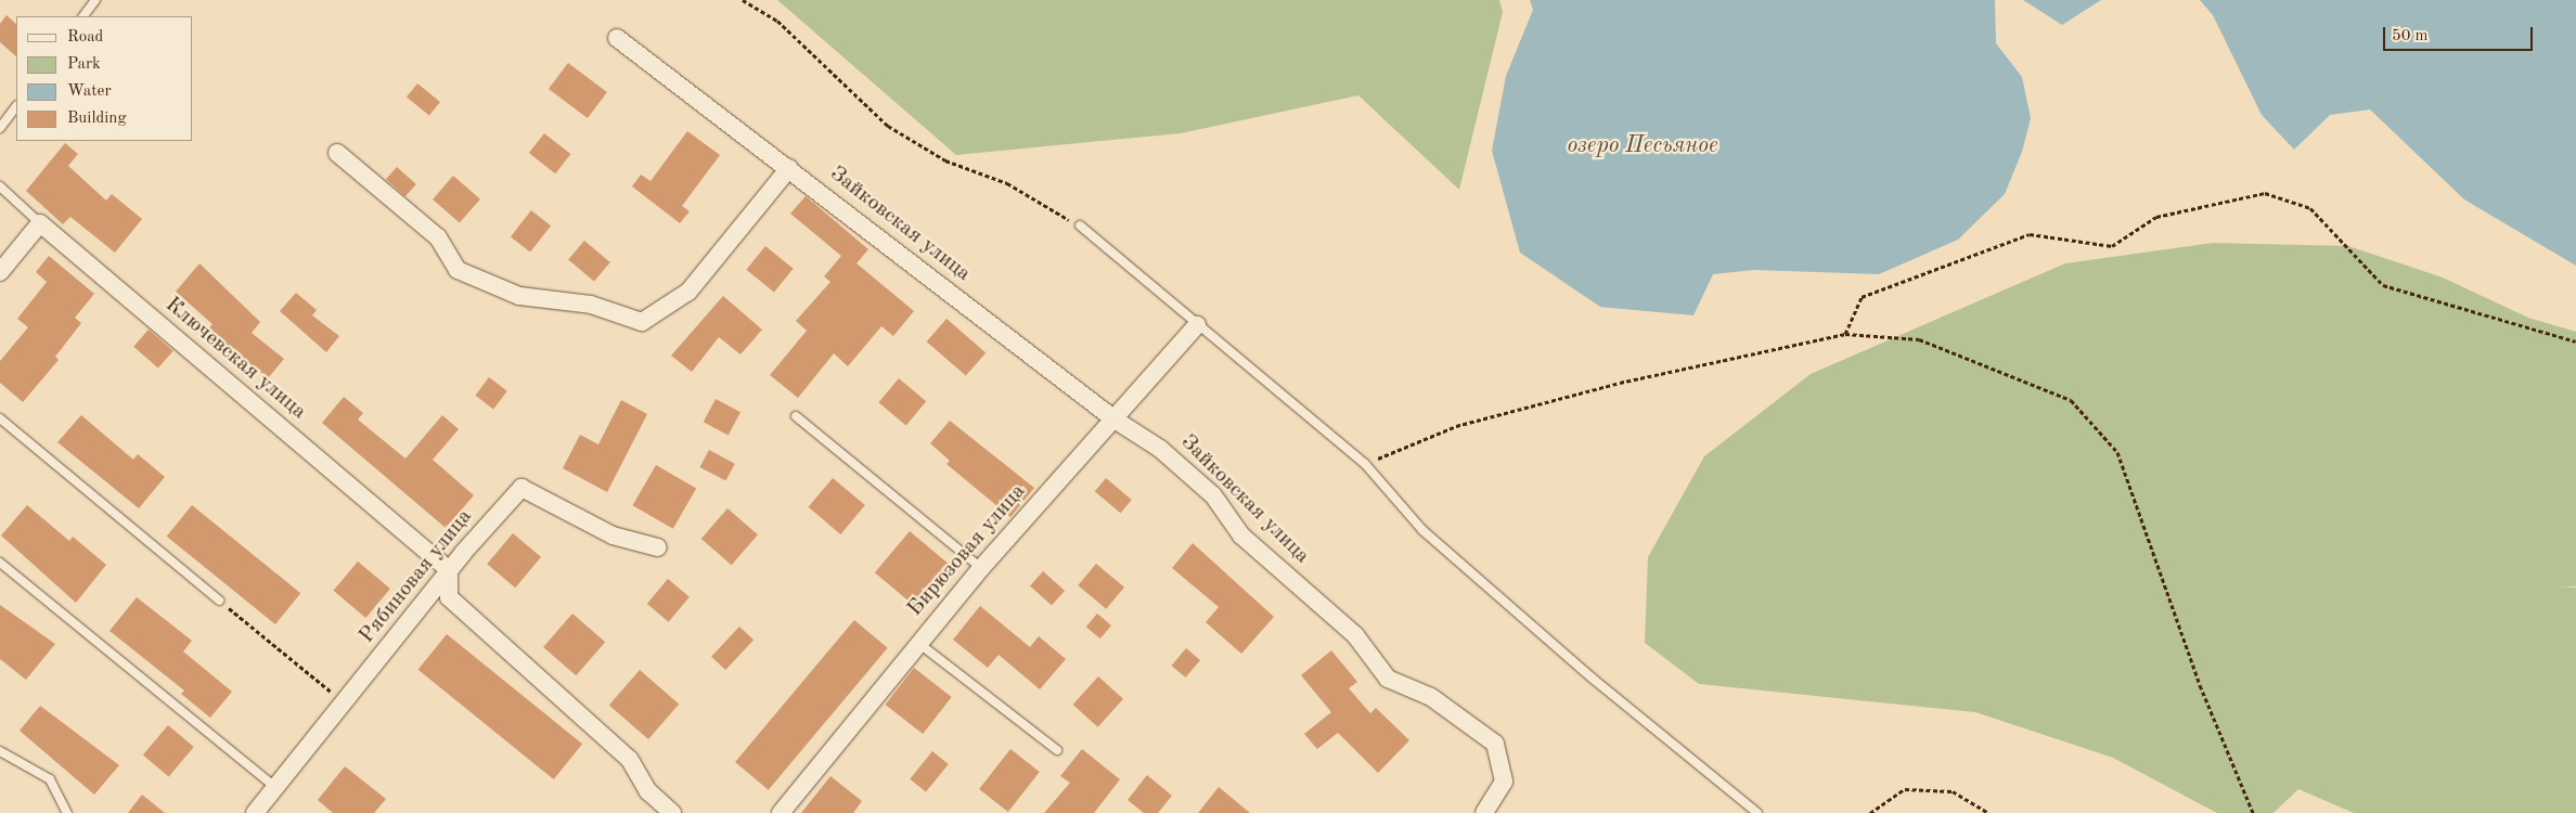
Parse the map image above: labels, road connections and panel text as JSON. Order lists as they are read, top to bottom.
{
  "streets": {
    "street": [
      "Зайковская улица",
      "Ключевская улица",
      "Бирюзовая улица",
      "Рябиновая улица"
    ]
  },
  "crossings": [
    ["Зайковская улица", "Бирюзовая улица"],
    ["Ключевская улица", "Рябиновая улица"]
  ],
  "water": ["озеро Песьяное"],
  "legend": [
    "Road",
    "Park",
    "Water",
    "Building"
  ],
  "scale_bar": "50 m"
}
